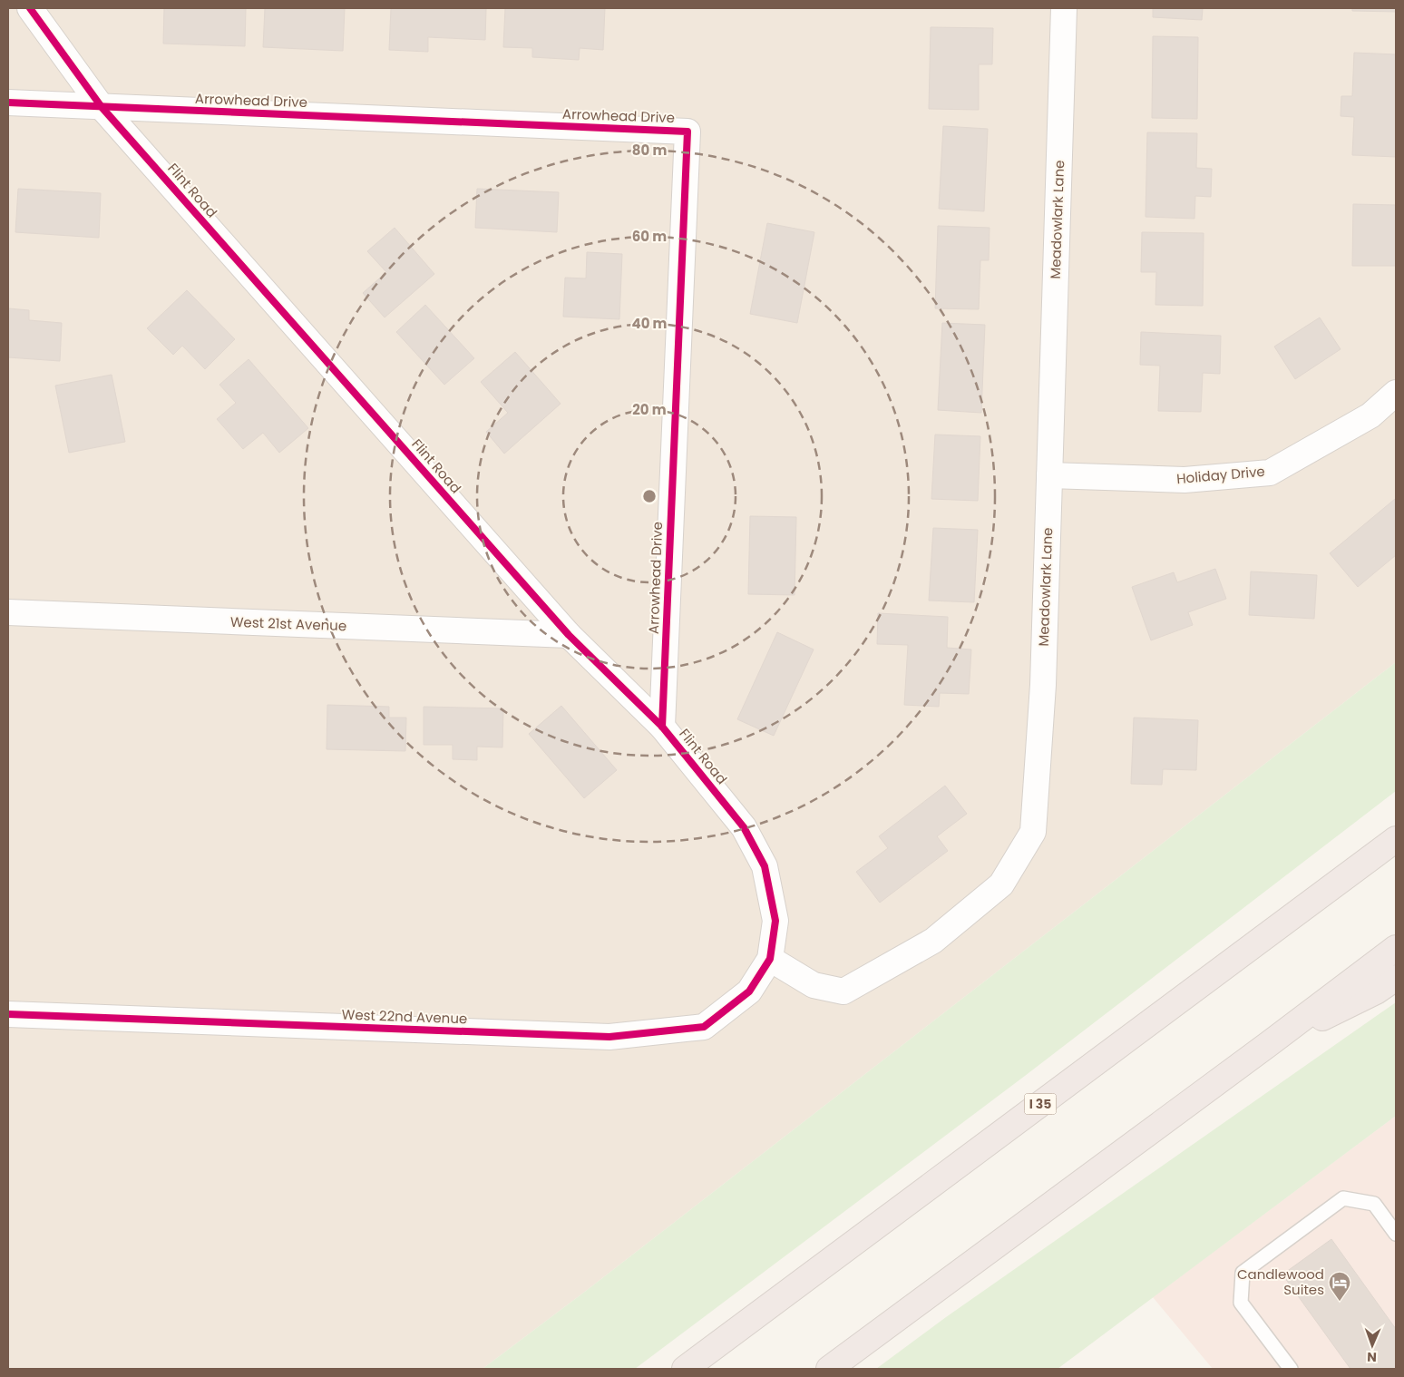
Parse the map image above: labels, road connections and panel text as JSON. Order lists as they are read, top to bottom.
{
  "streets": {
    "highway": ["I 35"],
    "street": [
      "Arrowhead Drive",
      "Flint Road",
      "Meadowlark Lane",
      "Holiday Drive",
      "West 21st Avenue",
      "West 22nd Avenue"
    ]
  },
  "crossings": [
    ["Arrowhead Drive", "Flint Road"],
    ["Flint Road", "Meadowlark Lane"],
    ["Flint Road", "West 21st Avenue"],
    ["Flint Road", "West 22nd Avenue"],
    ["Meadowlark Lane", "Holiday Drive"],
    ["Meadowlark Lane", "West 22nd Avenue"]
  ],
  "places": {
    "hotel": ["Candlewood Suites"]
  },
  "north": "bottom",
  "rings": [
    "80 m",
    "60 m",
    "40 m",
    "20 m"
  ]
}
